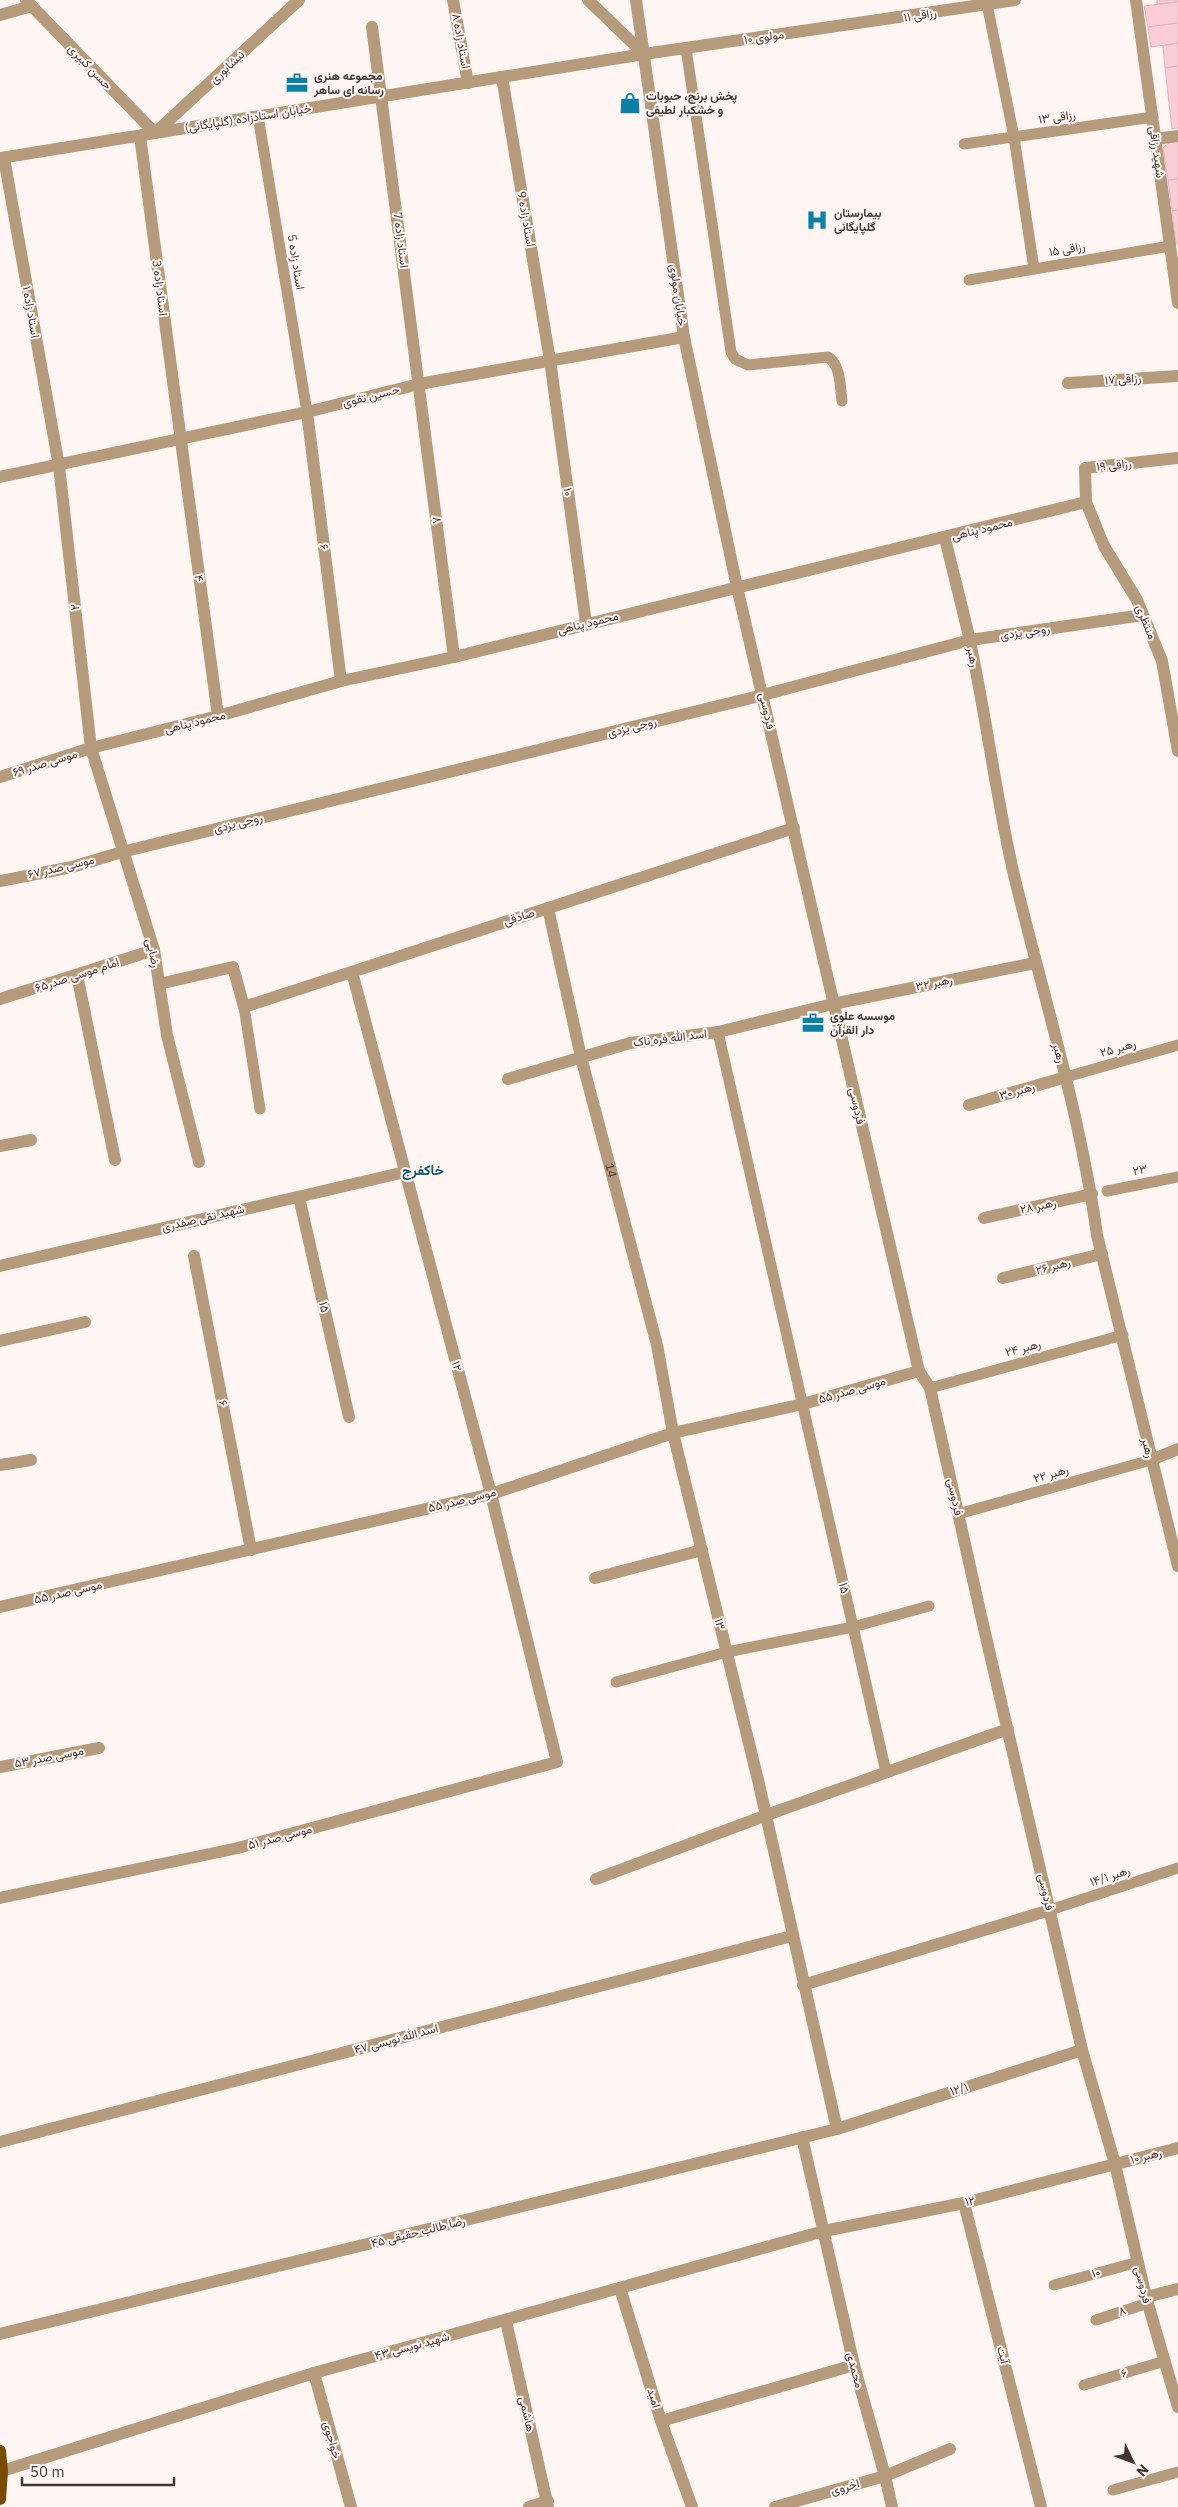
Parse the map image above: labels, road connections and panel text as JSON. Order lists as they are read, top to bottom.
{
  "streets": {
    "street": [
      "رزاقی ۱۱",
      "مولوی ۱۰",
      "استاد زاده ۸",
      "حسن کبیری",
      "نیشابوری",
      "خیابان استادزاده (گلپایگانی)",
      "شهید رزاقی",
      "استاد زاده 9",
      "استاد زاده 7",
      "استاد زاده 3",
      "خیابان مولوی",
      "استاد زاده ۱",
      "رزاقی ۱۷",
      "حسین تقوی",
      "رزاقی ۱۹",
      "۱۰",
      "۸",
      "محمود پناهی",
      "۶",
      "۴",
      "۲",
      "منتظری",
      "روحی یزدی",
      "رهبر",
      "فردوسی",
      "موسی صدر ۶۹",
      "موسی صدر ۶۷",
      "صادقی",
      "رضایی",
      "امام موسی صدر۶۵",
      "رهبر ۳۲",
      "اسد الله فره ناک",
      "رهبر ۳۰",
      "14",
      "رهبر ۲۸",
      "شهید تقی صفدری",
      "رهبر ۲۶",
      "۱۵",
      "۱۲",
      "موسی صدر ۵۵",
      "۱۳",
      "موسی صدر ۵۳",
      "موسی صدر ۵۱",
      "۴۷ اسد الله نویسی",
      "۱۲/۱",
      "رهبر ۱۰",
      "۴۵ رضا طالب حقیقی",
      "۴۳ شهید نویسی",
      "آیت",
      "محمدی",
      "امید",
      "هاشمی",
      "خواجوی",
      "اخروی"
    ],
    "lane": [
      "رزاقی ۱۳",
      "رزاقی ۱۵",
      "استاد زاده 5",
      "رهبر ۲۵",
      "۲۳",
      "رهبر ۲۴",
      "رهبر ۲۲",
      "رهبر ۱۴/۱"
    ]
  },
  "crossings": [
    ["رزاقی ۱۱", "مولوی ۱۰"],
    ["مولوی ۱۰", "خیابان استادزاده (گلپایگانی)"],
    ["مولوی ۱۰", "خیابان مولوی"],
    ["استاد زاده ۸", "خیابان استادزاده (گلپایگانی)"],
    ["حسن کبیری", "نیشابوری"],
    ["حسن کبیری", "خیابان استادزاده (گلپایگانی)"],
    ["نیشابوری", "خیابان استادزاده (گلپایگانی)"],
    ["رزاقی ۱۳", "شهید رزاقی"],
    ["خیابان استادزاده (گلپایگانی)", "استاد زاده 9"],
    ["خیابان استادزاده (گلپایگانی)", "استاد زاده 7"],
    ["خیابان استادزاده (گلپایگانی)", "استاد زاده 5"],
    ["خیابان استادزاده (گلپایگانی)", "استاد زاده 3"],
    ["خیابان استادزاده (گلپایگانی)", "خیابان مولوی"],
    ["خیابان استادزاده (گلپایگانی)", "استاد زاده ۱"],
    ["شهید رزاقی", "رزاقی ۱۵"],
    ["استاد زاده 9", "حسین تقوی"],
    ["استاد زاده 9", "۱۰"],
    ["استاد زاده 7", "حسین تقوی"],
    ["استاد زاده 7", "۸"],
    ["استاد زاده 5", "حسین تقوی"],
    ["استاد زاده 5", "۶"],
    ["استاد زاده 3", "حسین تقوی"],
    ["استاد زاده 3", "۴"],
    ["خیابان مولوی", "حسین تقوی"],
    ["خیابان مولوی", "محمود پناهی"],
    ["خیابان مولوی", "فردوسی"],
    ["استاد زاده ۱", "حسین تقوی"],
    ["استاد زاده ۱", "۲"],
    ["حسین تقوی", "۱۰"],
    ["حسین تقوی", "۸"],
    ["حسین تقوی", "۶"],
    ["حسین تقوی", "۴"],
    ["حسین تقوی", "۲"],
    ["رزاقی ۱۹", "محمود پناهی"],
    ["رزاقی ۱۹", "منتظری"],
    ["۱۰", "محمود پناهی"],
    ["۱۰", "فردوسی"],
    ["۸", "محمود پناهی"],
    ["۸", "فردوسی"],
    ["محمود پناهی", "۶"],
    ["محمود پناهی", "۴"],
    ["محمود پناهی", "۲"],
    ["محمود پناهی", "منتظری"],
    ["محمود پناهی", "رهبر"],
    ["محمود پناهی", "فردوسی"],
    ["محمود پناهی", "موسی صدر ۶۹"],
    ["محمود پناهی", "رضایی"],
    ["۶", "فردوسی"],
    ["۶", "موسی صدر ۵۵"],
    ["۲", "موسی صدر ۶۹"],
    ["۲", "رضایی"],
    ["منتظری", "روحی یزدی"],
    ["روحی یزدی", "رهبر"],
    ["روحی یزدی", "فردوسی"],
    ["روحی یزدی", "موسی صدر ۶۷"],
    ["روحی یزدی", "رضایی"],
    ["رهبر", "رهبر ۳۲"],
    ["رهبر", "رهبر ۲۵"],
    ["رهبر", "رهبر ۳۰"],
    ["رهبر", "رهبر ۲۸"],
    ["رهبر", "رهبر ۲۶"],
    ["رهبر", "رهبر ۲۴"],
    ["رهبر", "رهبر ۲۲"],
    ["فردوسی", "صادقی"],
    ["فردوسی", "رهبر ۳۲"],
    ["فردوسی", "اسد الله فره ناک"],
    ["فردوسی", "رهبر ۲۴"],
    ["فردوسی", "۱۲"],
    ["فردوسی", "موسی صدر ۵۵"],
    ["فردوسی", "رهبر ۲۲"],
    ["فردوسی", "رهبر ۱۴/۱"],
    ["فردوسی", "۱۲/۱"],
    ["فردوسی", "رهبر ۱۰"],
    ["موسی صدر ۶۹", "رضایی"],
    ["موسی صدر ۶۷", "رضایی"],
    ["صادقی", "14"],
    ["صادقی", "۱۲"],
    ["رضایی", "امام موسی صدر۶۵"],
    ["رهبر ۳۲", "اسد الله فره ناک"],
    ["اسد الله فره ناک", "14"],
    ["اسد الله فره ناک", "۱۵"],
    ["رهبر ۲۵", "رهبر ۳۰"],
    ["14", "موسی صدر ۵۵"],
    ["14", "۱۳"],
    ["شهید تقی صفدری", "۱۵"],
    ["شهید تقی صفدری", "۱۲"],
    ["۱۵", "موسی صدر ۵۵"],
    ["۱۲", "موسی صدر ۵۵"],
    ["۱۲", "موسی صدر ۵۱"],
    ["۱۲", "رهبر ۱۰"],
    ["۱۲", "۴۳ شهید نویسی"],
    ["۱۲", "آیت"],
    ["۱۲", "محمدی"],
    ["موسی صدر ۵۵", "۱۳"],
    ["۱۳", "۴۷ اسد الله نویسی"],
    ["۱۳", "۱۲/۱"],
    ["۱۳", "۴۵ رضا طالب حقیقی"],
    ["۱۲/۱", "۴۵ رضا طالب حقیقی"],
    ["۴۵ رضا طالب حقیقی", "محمدی"],
    ["۴۳ شهید نویسی", "محمدی"],
    ["۴۳ شهید نویسی", "امید"],
    ["۴۳ شهید نویسی", "هاشمی"],
    ["۴۳ شهید نویسی", "خواجوی"],
    ["محمدی", "اخروی"]
  ],
  "districts": ["خاکفرج"],
  "places": {
    "office": ["مجموعه هنری رسانه ای ساهر", "موسسه علوی دار القرآن"],
    "shop": ["پخش برنج، حبوبات و خشکبار لطیفی"],
    "hospital": ["بیمارستان گلپایگانی"]
  },
  "scale_bar": "50 m",
  "north": "bottom right"
}
